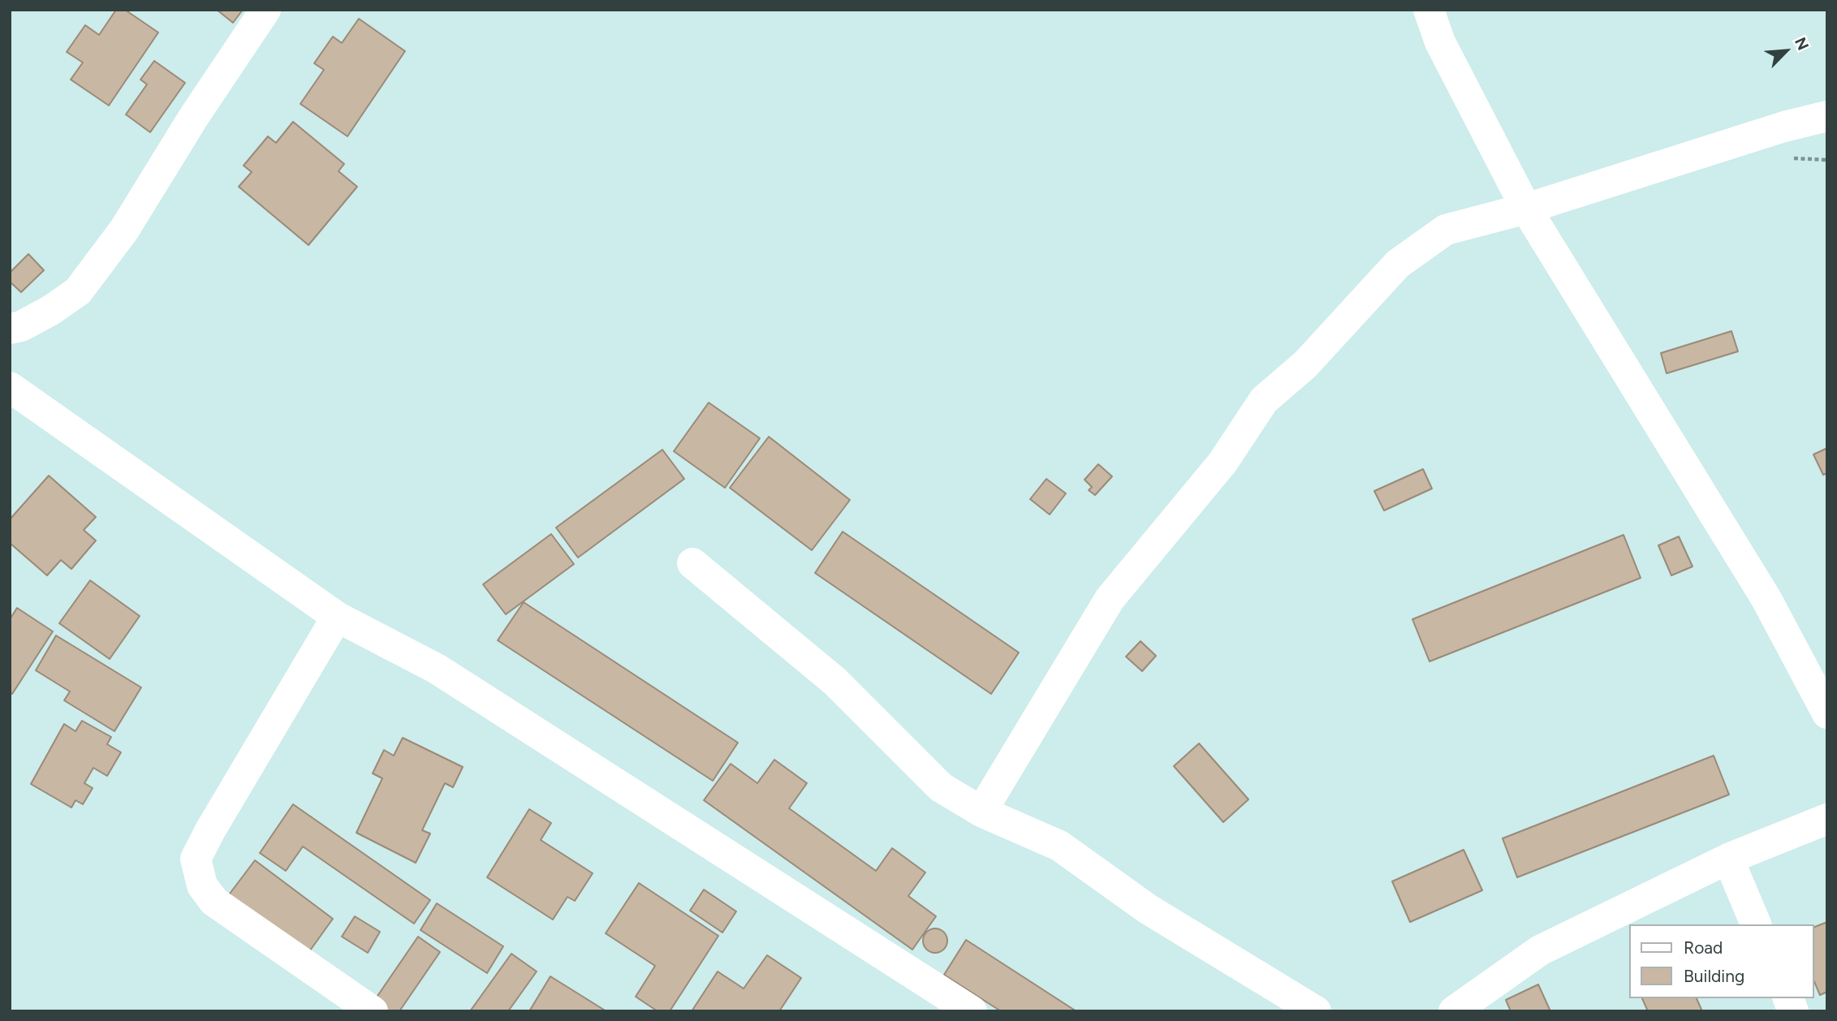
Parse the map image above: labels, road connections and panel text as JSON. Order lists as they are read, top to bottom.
{
  "legend": ["Road", "Building"],
  "north": "top right"
}
